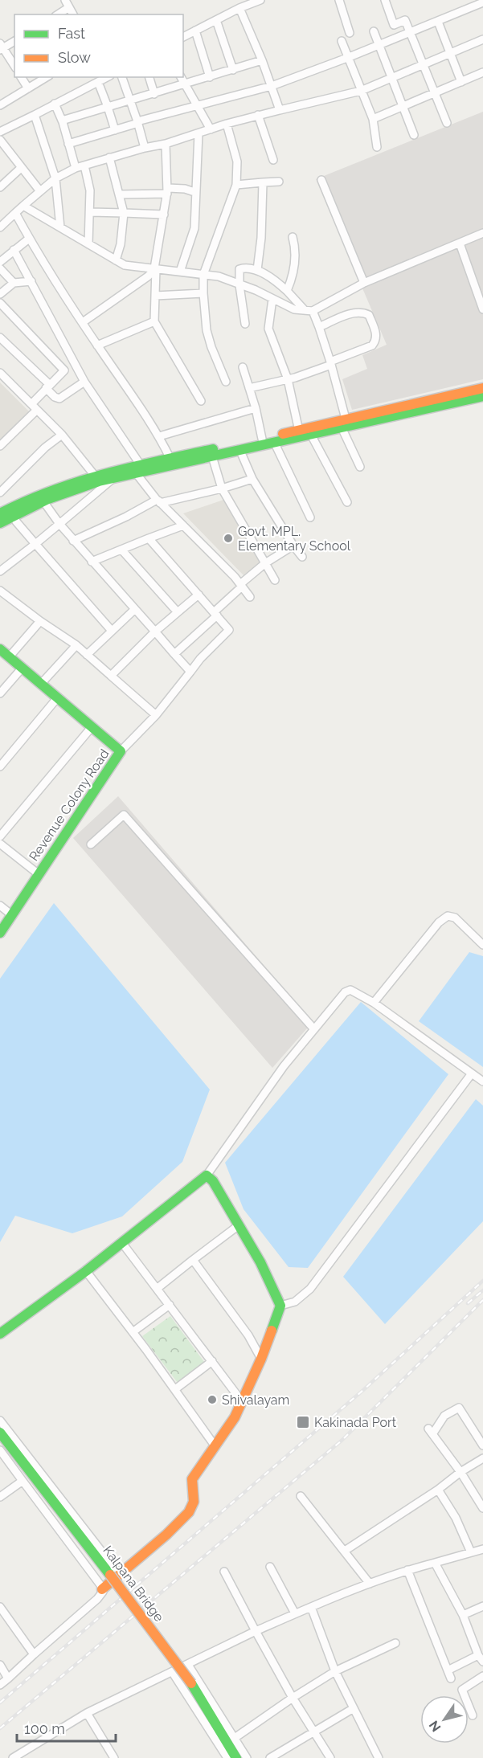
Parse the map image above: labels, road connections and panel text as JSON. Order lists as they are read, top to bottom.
{
  "streets": {
    "street": ["Revenue Colony Road", "Kalpana Bridge"]
  },
  "places": {
    "other": ["Govt. MPL. Elementary School", "Shivalayam"],
    "transit": ["Kakinada Port"]
  },
  "legend": ["Fast", "Slow"],
  "scale_bar": "100 m",
  "north": "bottom left"
}
